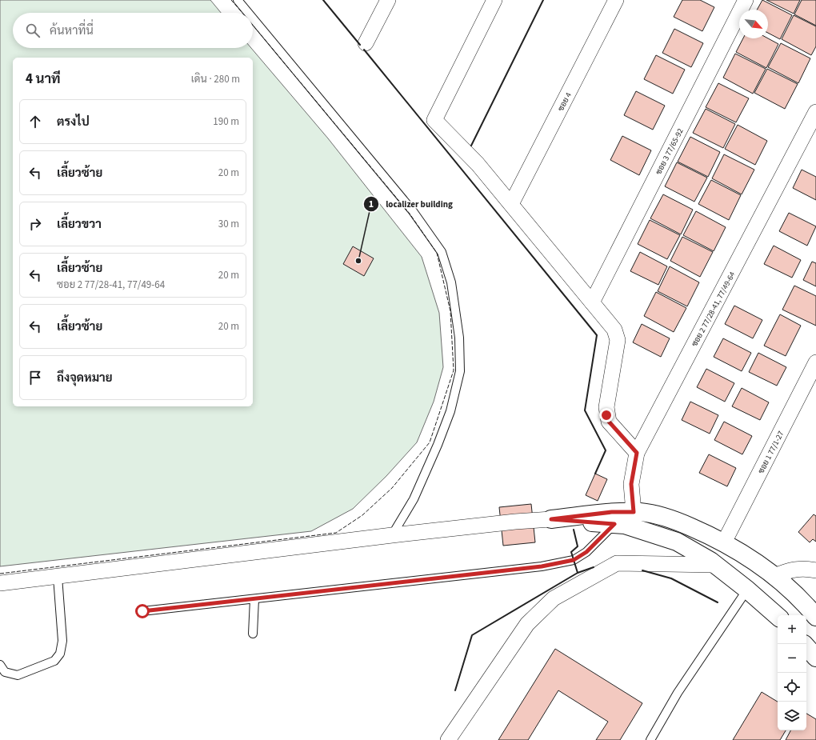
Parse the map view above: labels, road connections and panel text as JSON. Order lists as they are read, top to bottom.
{
  "streets": {
    "street": [
      "ซอย 4",
      "ซอย 3 77/65-92",
      "ซอย 2 77/28-41, 77/49-64",
      "ซอย 1 77/1-27"
    ]
  },
  "places": ["localizer building"],
  "north": "bottom right",
  "page": {
    "search": "ค้นหาที่นี่",
    "heading": ["4 นาที", "เดิน · 280 m"],
    "list": [
      ["ตรงไป", "190 m"],
      ["เลี้ยวซ้าย", "20 m"],
      ["เลี้ยวขวา", "30 m"],
      ["เลี้ยวซ้าย", "ซอย 2 77/28-41, 77/49-64", "20 m"],
      ["เลี้ยวซ้าย", "20 m"],
      "ถึงจุดหมาย"
    ],
    "map_buttons": ["+", "−"]
  }
}
